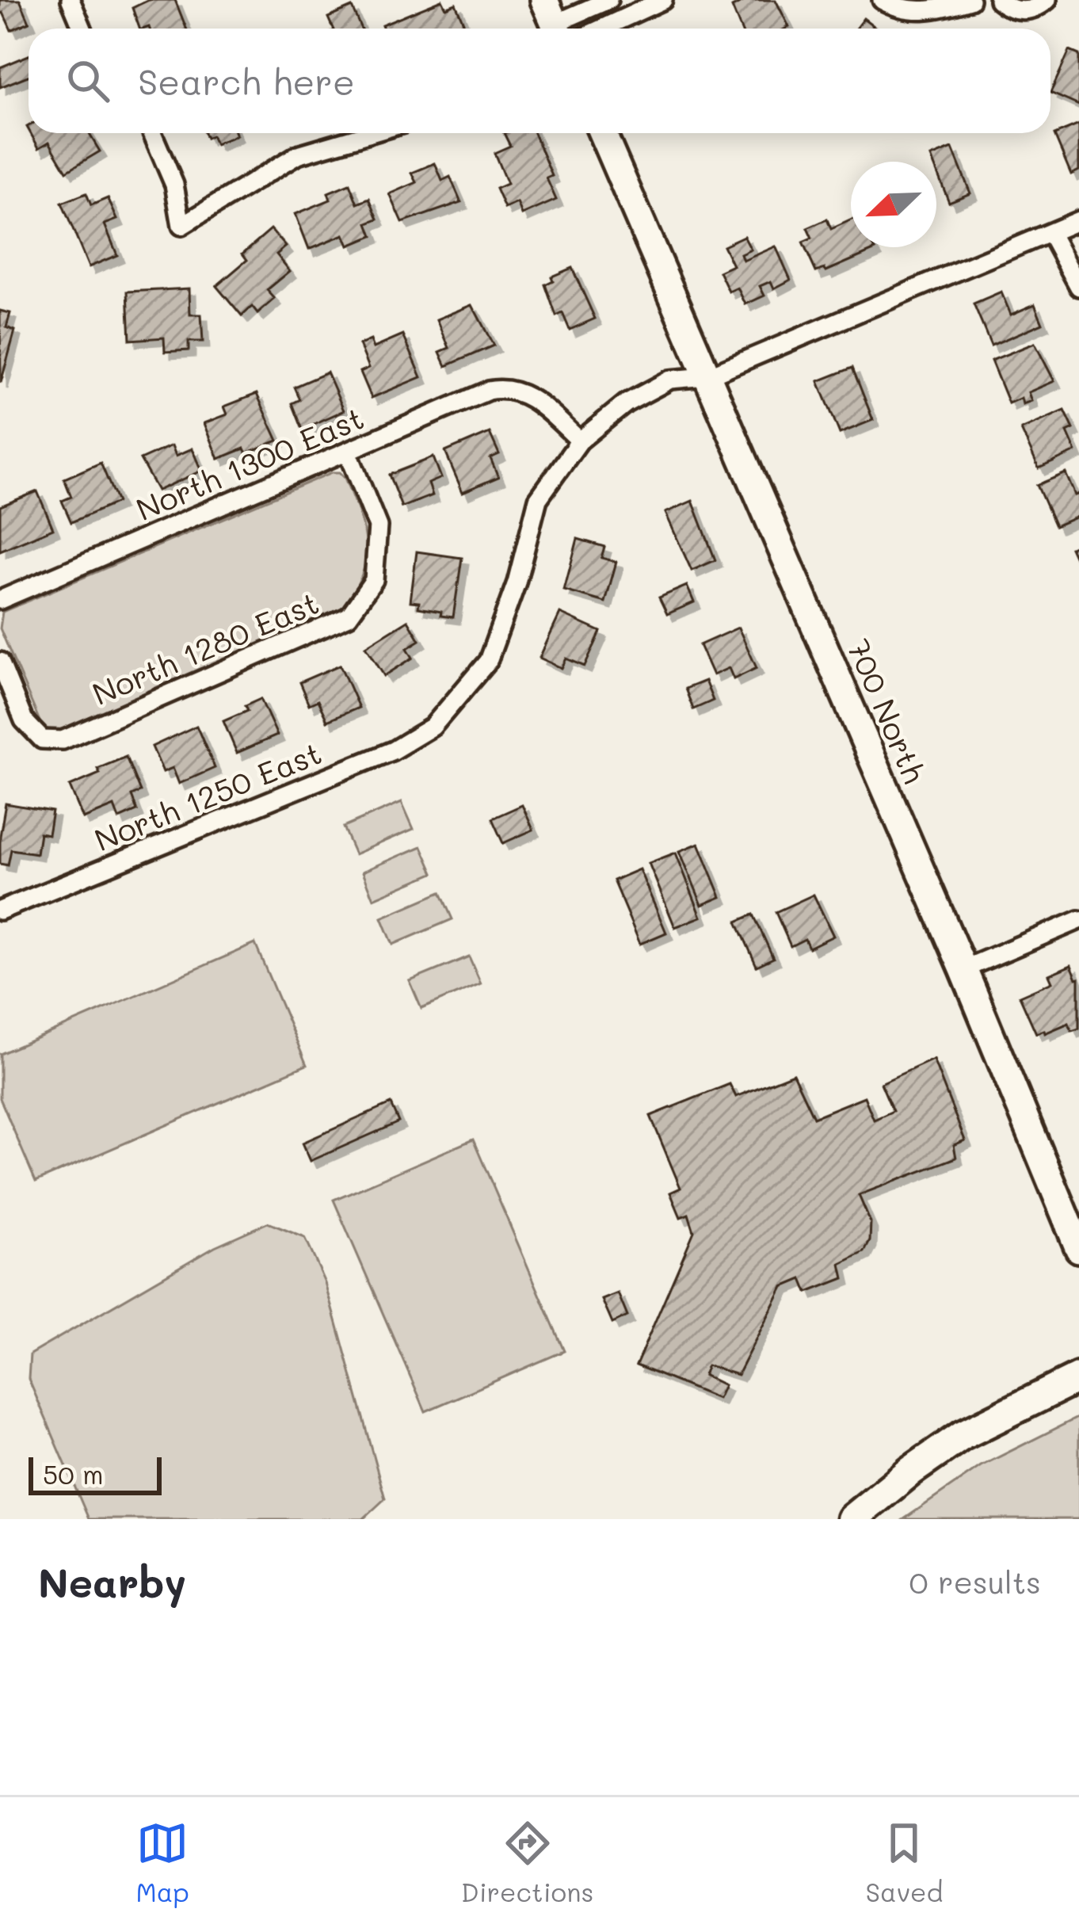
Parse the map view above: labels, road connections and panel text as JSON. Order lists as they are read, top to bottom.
{
  "streets": {
    "street": [
      "North 1300 East",
      "North 1280 East",
      "700 North",
      "North 1250 East"
    ]
  },
  "crossings": [
    ["North 1300 East", "North 1280 East"],
    ["North 1300 East", "North 1250 East"]
  ],
  "scale_bar": "50 m",
  "north": "bottom left",
  "page": {
    "search": "Search here",
    "scale": "50 m",
    "heading": ["Nearby", "0 results"],
    "nav": ["Map", "Directions", "Saved"]
  }
}
